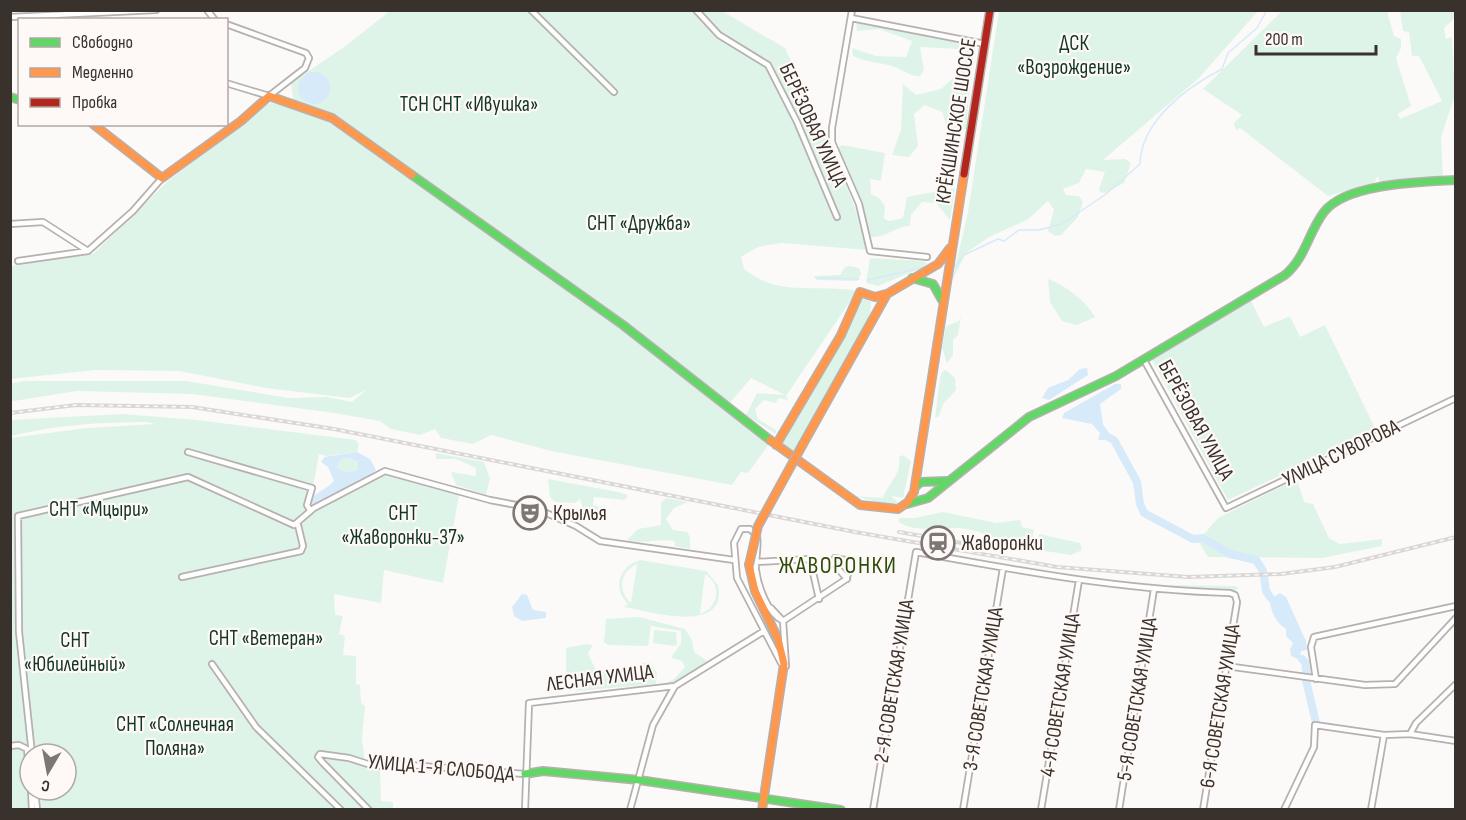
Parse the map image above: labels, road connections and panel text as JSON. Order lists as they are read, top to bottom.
{
  "streets": {
    "street": [
      "КРЁКШИНСКОЕ ШОССЕ",
      "БЕРЁЗОВАЯ УЛИЦА",
      "УЛИЦА СУВОРОВА",
      "ЛЕСНАЯ УЛИЦА",
      "2-Я СОВЕТСКАЯ УЛИЦА",
      "3-Я СОВЕТСКАЯ УЛИЦА",
      "4-Я СОВЕТСКАЯ УЛИЦА",
      "5-Я СОВЕТСКАЯ УЛИЦА",
      "6-Я СОВЕТСКАЯ УЛИЦА",
      "УЛИЦА 1-Я СЛОБОДА"
    ]
  },
  "crossings": [
    ["БЕРЁЗОВАЯ УЛИЦА", "УЛИЦА СУВОРОВА"],
    ["ЛЕСНАЯ УЛИЦА", "УЛИЦА 1-Я СЛОБОДА"],
    ["2-Я СОВЕТСКАЯ УЛИЦА", "3-Я СОВЕТСКАЯ УЛИЦА"],
    ["5-Я СОВЕТСКАЯ УЛИЦА", "6-Я СОВЕТСКАЯ УЛИЦА"]
  ],
  "districts": ["ЖАВОРОНКИ"],
  "parks": [
    "ДСК «Возрождение»",
    "ТСН СНТ «Ивушка»",
    "СНТ «Дружба»",
    "СНТ «Мцыри»",
    "СНТ «Жаворонки-37»",
    "СНТ «Ветеран»",
    "СНТ «Юбилейный»",
    "СНТ «Солнечная Поляна»"
  ],
  "places": {
    "theatre": ["Крылья"],
    "station": ["Жаворонки"]
  },
  "legend": ["Свободно", "Медленно", "Пробка"],
  "scale_bar": "200 m",
  "north": "bottom"
}
